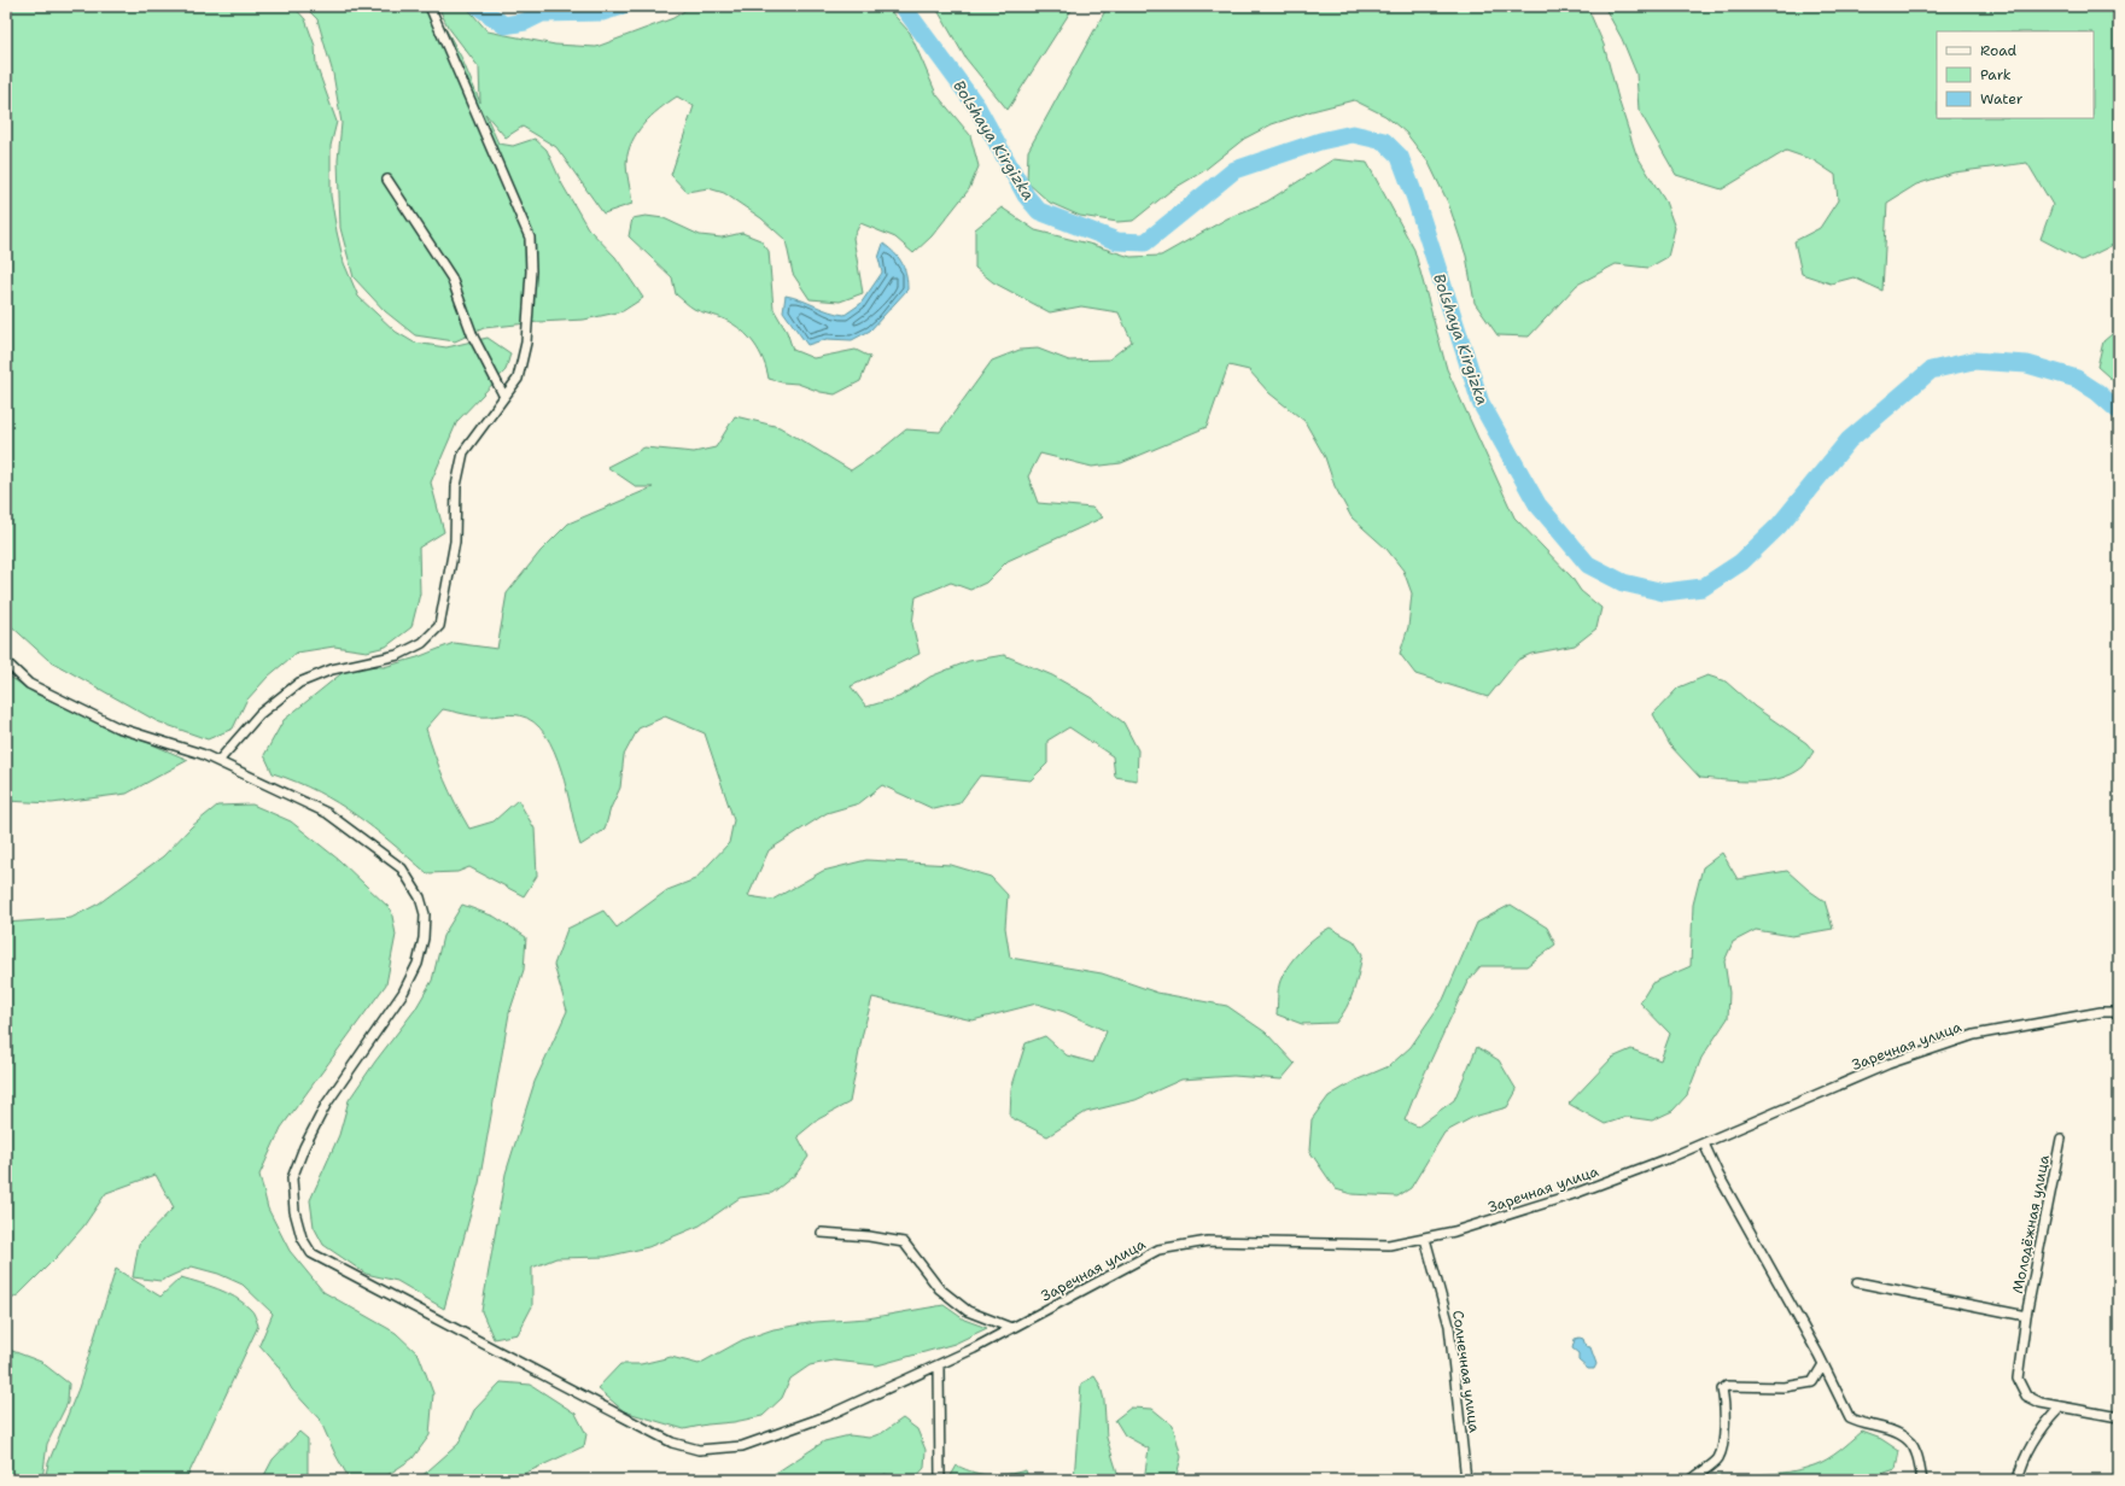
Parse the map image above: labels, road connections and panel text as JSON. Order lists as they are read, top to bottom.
{
  "streets": {
    "street": ["Заречная улица", "Молодёжная улица", "Солнечная улица"]
  },
  "crossings": [
    ["Заречная улица", "Солнечная улица"]
  ],
  "water": ["Bolshaya Kirgizka"],
  "legend": ["Road", "Park", "Water"]
}
